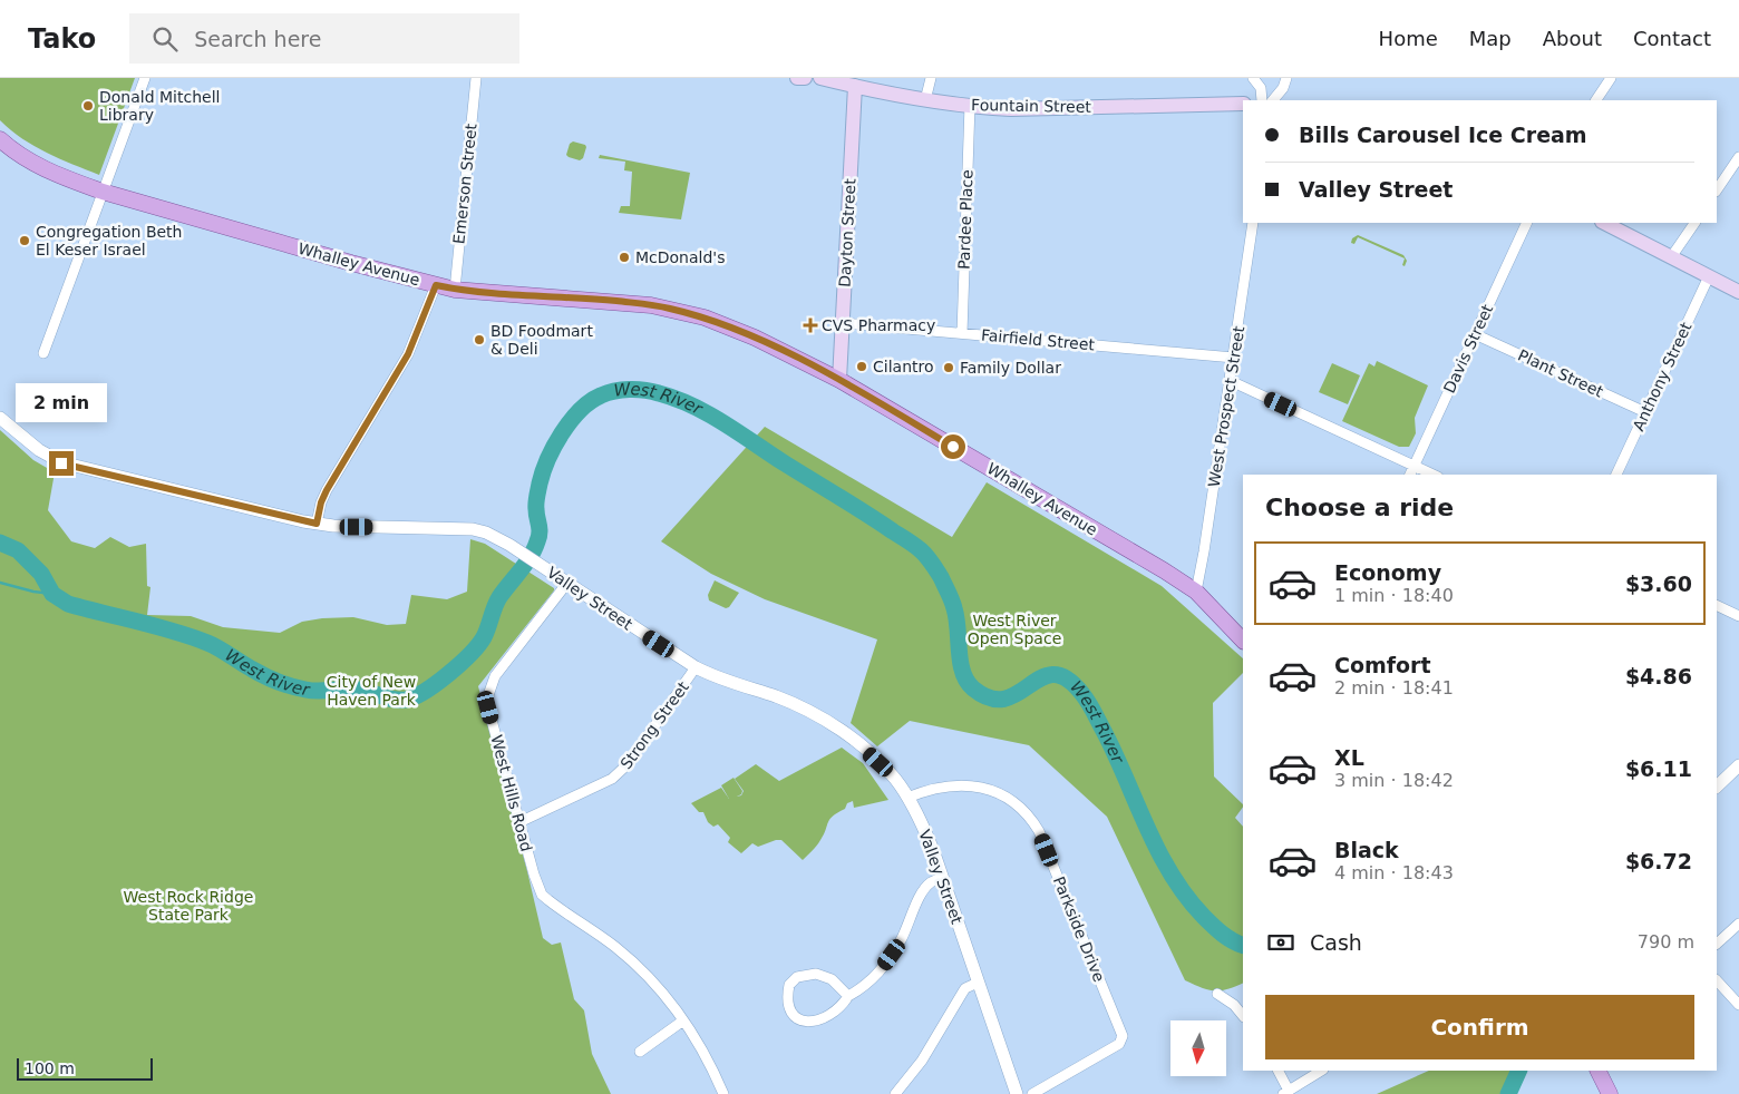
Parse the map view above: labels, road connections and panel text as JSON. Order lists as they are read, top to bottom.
{
  "streets": {
    "main road": ["Fountain Street", "Dayton Street", "Whalley Avenue"],
    "street": [
      "Emerson Street",
      "Pardee Place",
      "Fairfield Street",
      "Davis Street",
      "Plant Street",
      "Anthony Street",
      "West Prospect Street",
      "Valley Street",
      "Strong Street",
      "West Hills Road",
      "Parkside Drive"
    ]
  },
  "crossings": [
    ["Fountain Street", "Pardee Place"],
    ["Fountain Street", "Dayton Street"],
    ["Emerson Street", "Whalley Avenue"],
    ["Pardee Place", "Fairfield Street"],
    ["Dayton Street", "Whalley Avenue"],
    ["Dayton Street", "Fairfield Street"],
    ["Whalley Avenue", "West Prospect Street"],
    ["Fairfield Street", "West Prospect Street"],
    ["Davis Street", "Plant Street"],
    ["Plant Street", "Anthony Street"],
    ["Valley Street", "Strong Street"],
    ["Valley Street", "West Hills Road"],
    ["Valley Street", "Parkside Drive"],
    ["Strong Street", "West Hills Road"]
  ],
  "water": ["West River"],
  "parks": ["West River Open Space", "City of New Haven Park", "West Rock Ridge State Park"],
  "places": {
    "other": [
      "Donald Mitchell Library",
      "Congregation Beth El Keser Israel",
      "McDonald's",
      "BD Foodmart & Deli",
      "Cilantro",
      "Family Dollar"
    ],
    "health": ["CVS Pharmacy"]
  },
  "scale_bar": "100 m",
  "north": "bottom",
  "page": {
    "header": "Tako",
    "search": "Search here",
    "nav": [
      "Home",
      "Map",
      "About",
      "Contact"
    ],
    "banner": ["Bills Carousel Ice Cream", "Valley Street"],
    "bubble": "2 min",
    "heading": "Choose a ride",
    "list": [
      {
        "name": "Economy",
        "note": "1 min · 18:40",
        "value": "$3.60"
      },
      {
        "name": "Comfort",
        "note": "2 min · 18:41",
        "value": "$4.86"
      },
      {
        "name": "XL",
        "note": "3 min · 18:42",
        "value": "$6.11"
      },
      {
        "name": "Black",
        "note": "4 min · 18:43",
        "value": "$6.72"
      }
    ],
    "pay": ["Cash", "790 m"],
    "buttons": "Confirm",
    "scale": "100 m"
  }
}
